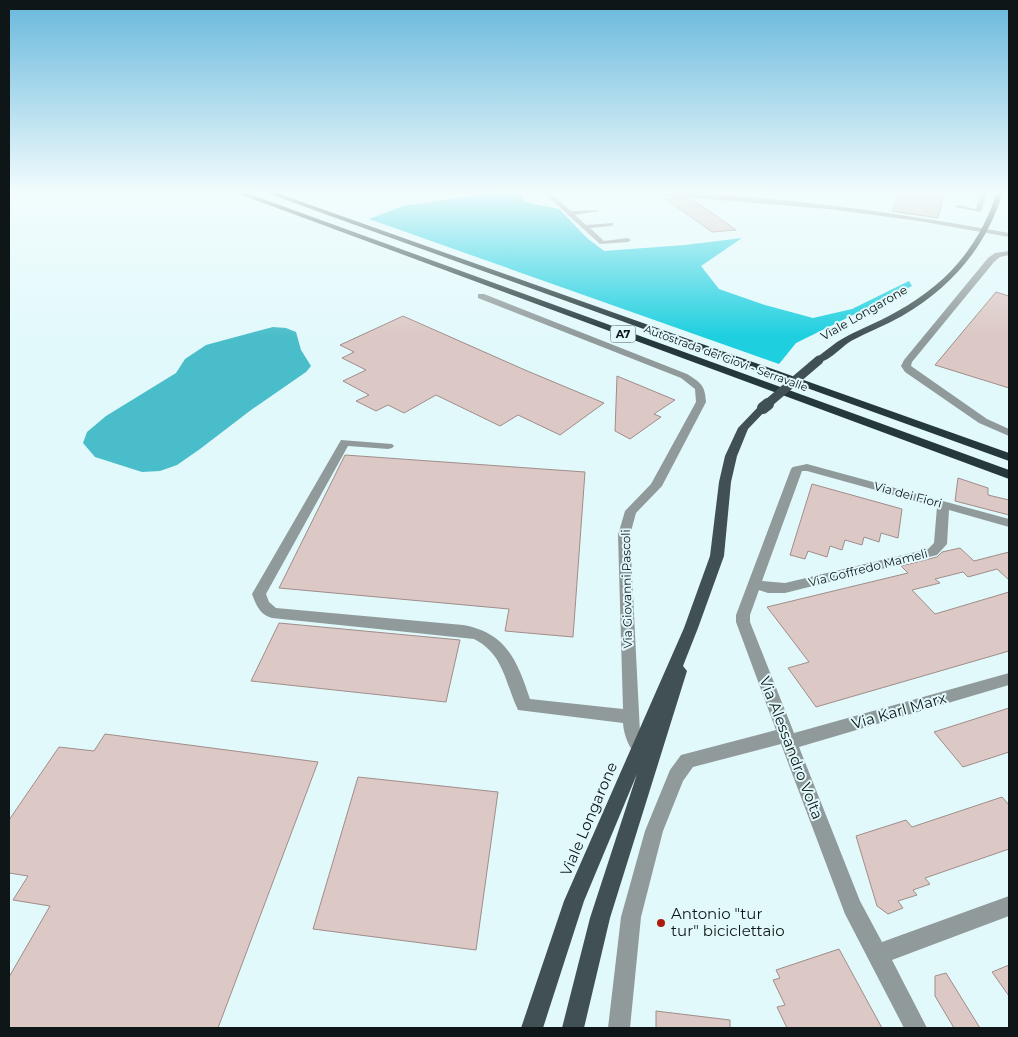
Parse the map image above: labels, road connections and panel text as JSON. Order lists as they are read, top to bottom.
{
  "streets": {
    "highway": ["A7", "Autostrada dei Giovi - Serravalle"],
    "main road": ["Viale Longarone"],
    "street": [
      "Via dei Fiori",
      "Via Goffredo Mameli",
      "Via Giovanni Pascoli",
      "Via Karl Marx",
      "Via Alessandro Volta"
    ]
  },
  "crossings": [
    ["Viale Longarone", "Via Giovanni Pascoli"],
    ["Via dei Fiori", "Via Goffredo Mameli"],
    ["Via dei Fiori", "Via Alessandro Volta"],
    ["Via Goffredo Mameli", "Via Alessandro Volta"],
    ["Via Karl Marx", "Via Alessandro Volta"]
  ],
  "places": ["Antonio \"tur tur\" biciclettaio"]
}
